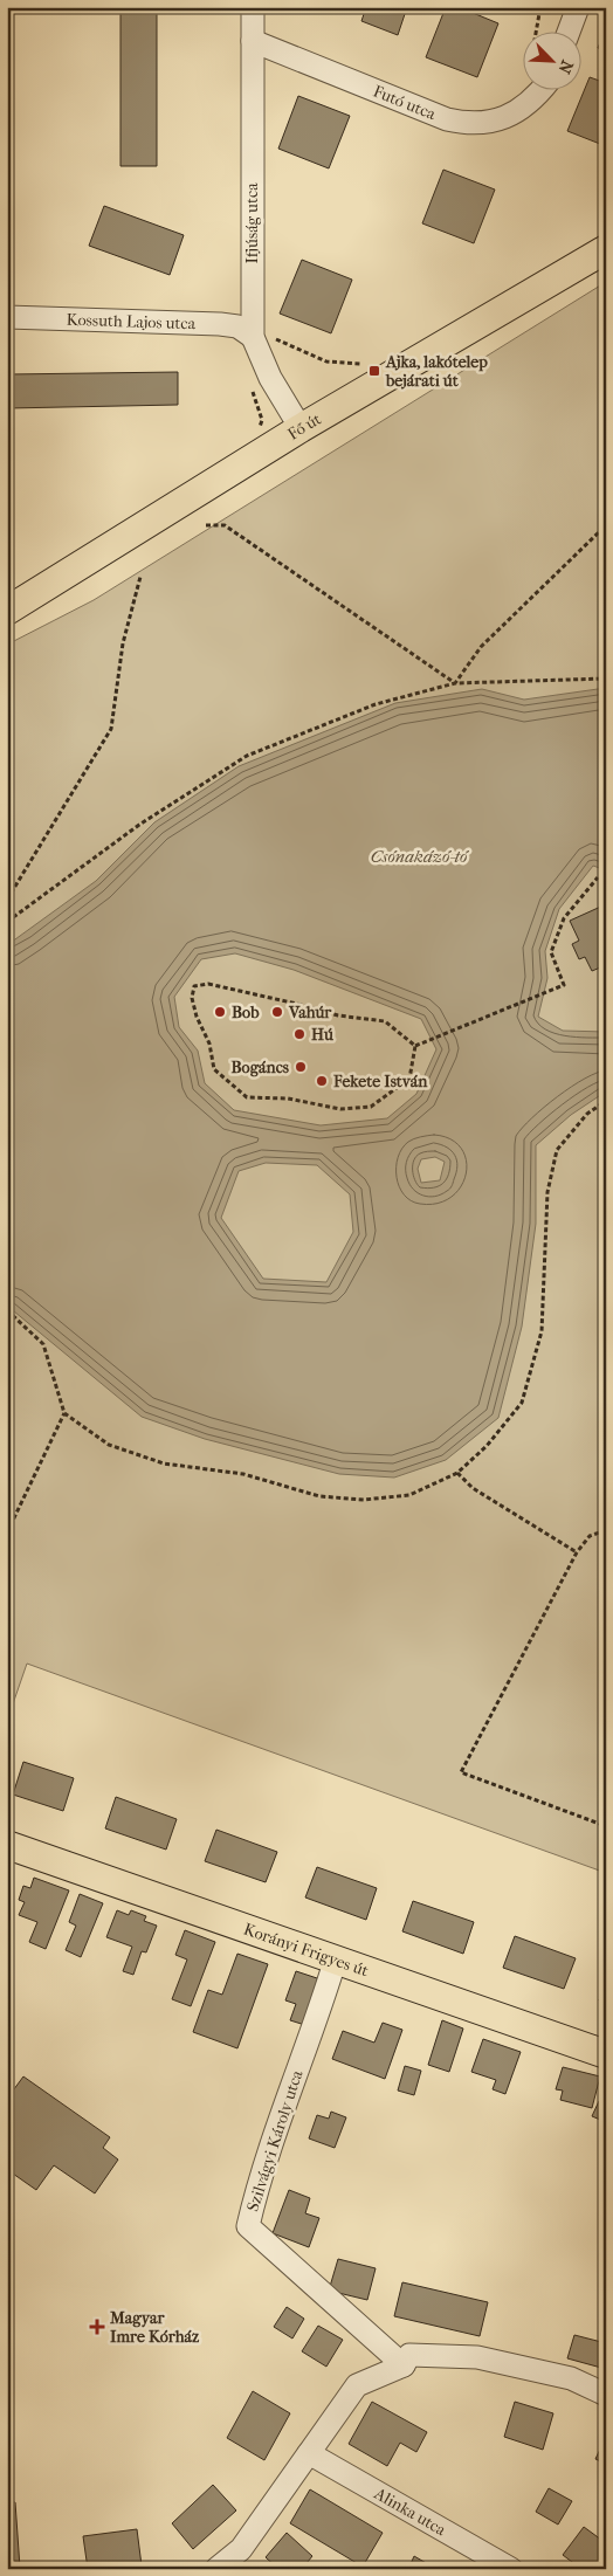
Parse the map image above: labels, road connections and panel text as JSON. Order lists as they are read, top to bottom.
{
  "streets": {
    "main road": ["Fő út", "Korányi Frigyes út"],
    "street": [
      "Futó utca",
      "Ifjúság utca",
      "Kossuth Lajos utca",
      "Szilvágyi Károly utca",
      "Alinka utca"
    ]
  },
  "crossings": [
    ["Futó utca", "Ifjúság utca"],
    ["Ifjúság utca", "Kossuth Lajos utca"],
    ["Ifjúság utca", "Fő út"],
    ["Korányi Frigyes út", "Szilvágyi Károly utca"]
  ],
  "water": ["Csónakázó-tó"],
  "places": {
    "transit": ["Ajka, lakótelep bejárati út"],
    "other": [
      "Bob",
      "Vahúr",
      "Hú",
      "Bogáncs",
      "Fekete István"
    ],
    "health": ["Magyar Imre Kórház"]
  },
  "north": "bottom right"
}
